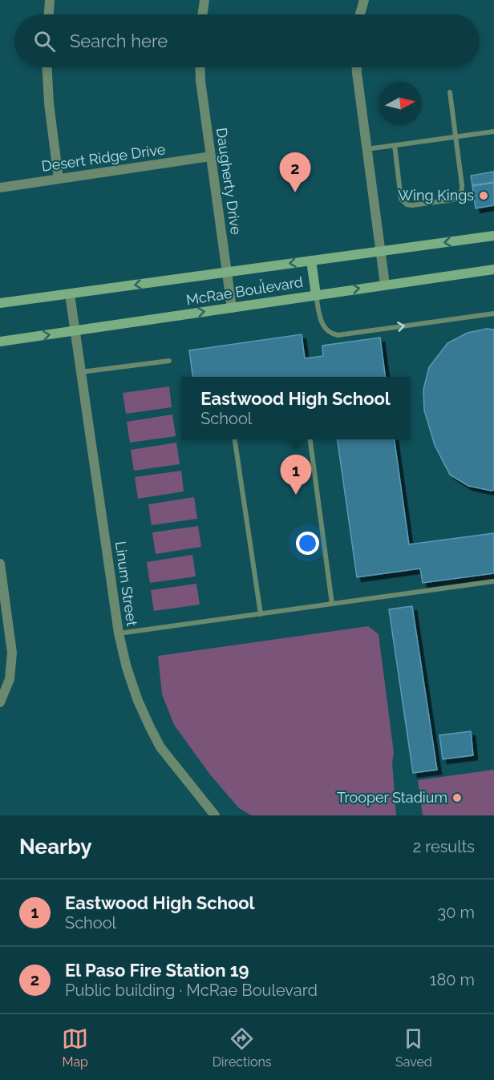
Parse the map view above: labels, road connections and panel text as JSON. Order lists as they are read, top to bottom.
{
  "streets": {
    "main road": ["McRae Boulevard"],
    "street": ["Desert Ridge Drive", "Daugherty Drive", "Linum Street"]
  },
  "crossings": [
    ["Desert Ridge Drive", "Daugherty Drive"],
    ["Daugherty Drive", "McRae Boulevard"],
    ["McRae Boulevard", "Linum Street"]
  ],
  "places": ["Wing Kings", "Trooper Stadium"],
  "north": "right",
  "page": {
    "search": "Search here",
    "pins": ["2", "1"],
    "popup": ["Eastwood High School", "School"],
    "heading": ["Nearby", "2 results"],
    "list": [
      {
        "mark": "1",
        "name": "Eastwood High School",
        "note": "School",
        "value": "30 m"
      },
      {
        "mark": "2",
        "name": "El Paso Fire Station 19",
        "note": "Public building · McRae Boulevard",
        "value": "180 m"
      }
    ],
    "nav": ["Map", "Directions", "Saved"]
  }
}
